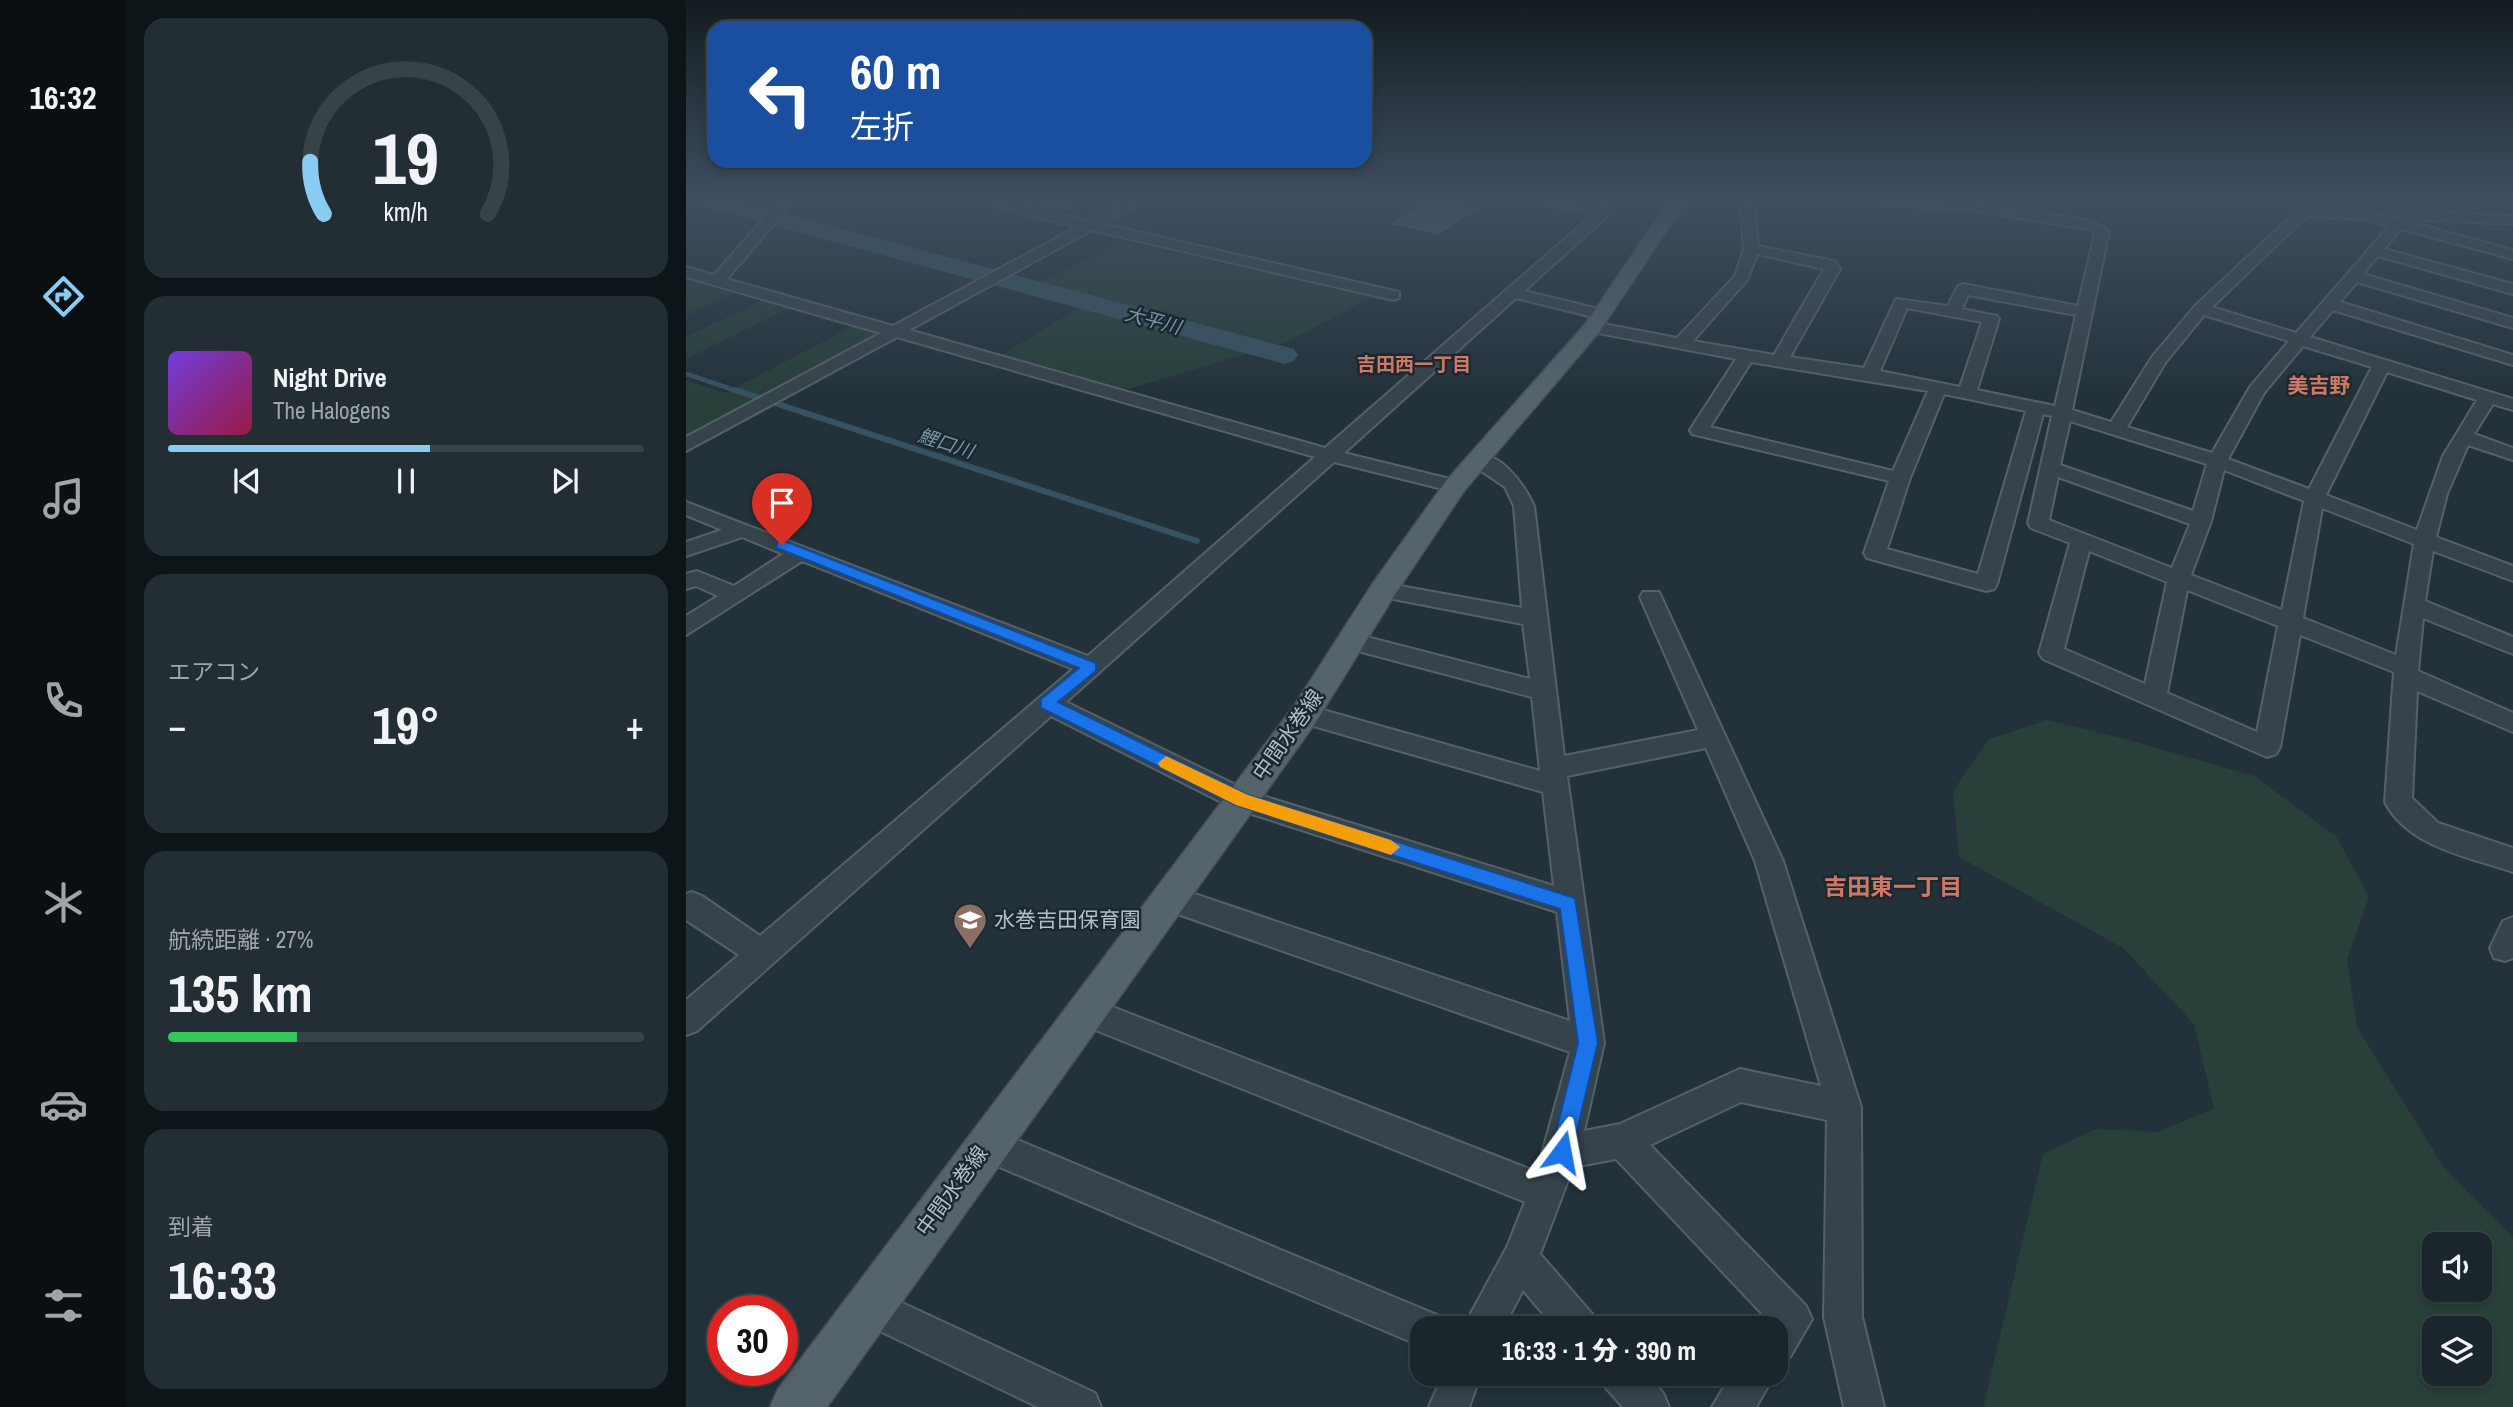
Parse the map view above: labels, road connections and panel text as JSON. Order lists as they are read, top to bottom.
{
  "streets": {
    "main road": ["中間水巻線"]
  },
  "districts": ["吉田西一丁目", "美吉野", "吉田東一丁目"],
  "water": ["大平川", "鯉口川"],
  "places": {
    "school or university": ["水巻吉田保育園"]
  },
  "page": {
    "tabs": "16:32",
    "turn": ["60 m", "左折"],
    "song": ["Night Drive", "The Halogens"],
    "tile": [
      "エアコン",
      ["航続距離 · 27%", "135 km"],
      ["到着", "16:33"]
    ],
    "heat": ["−", "19°", "+"],
    "limit": "30",
    "trip": "16:33 · 1 分 · 390 m",
    "gauge": ["19", "km/h"]
  }
}
